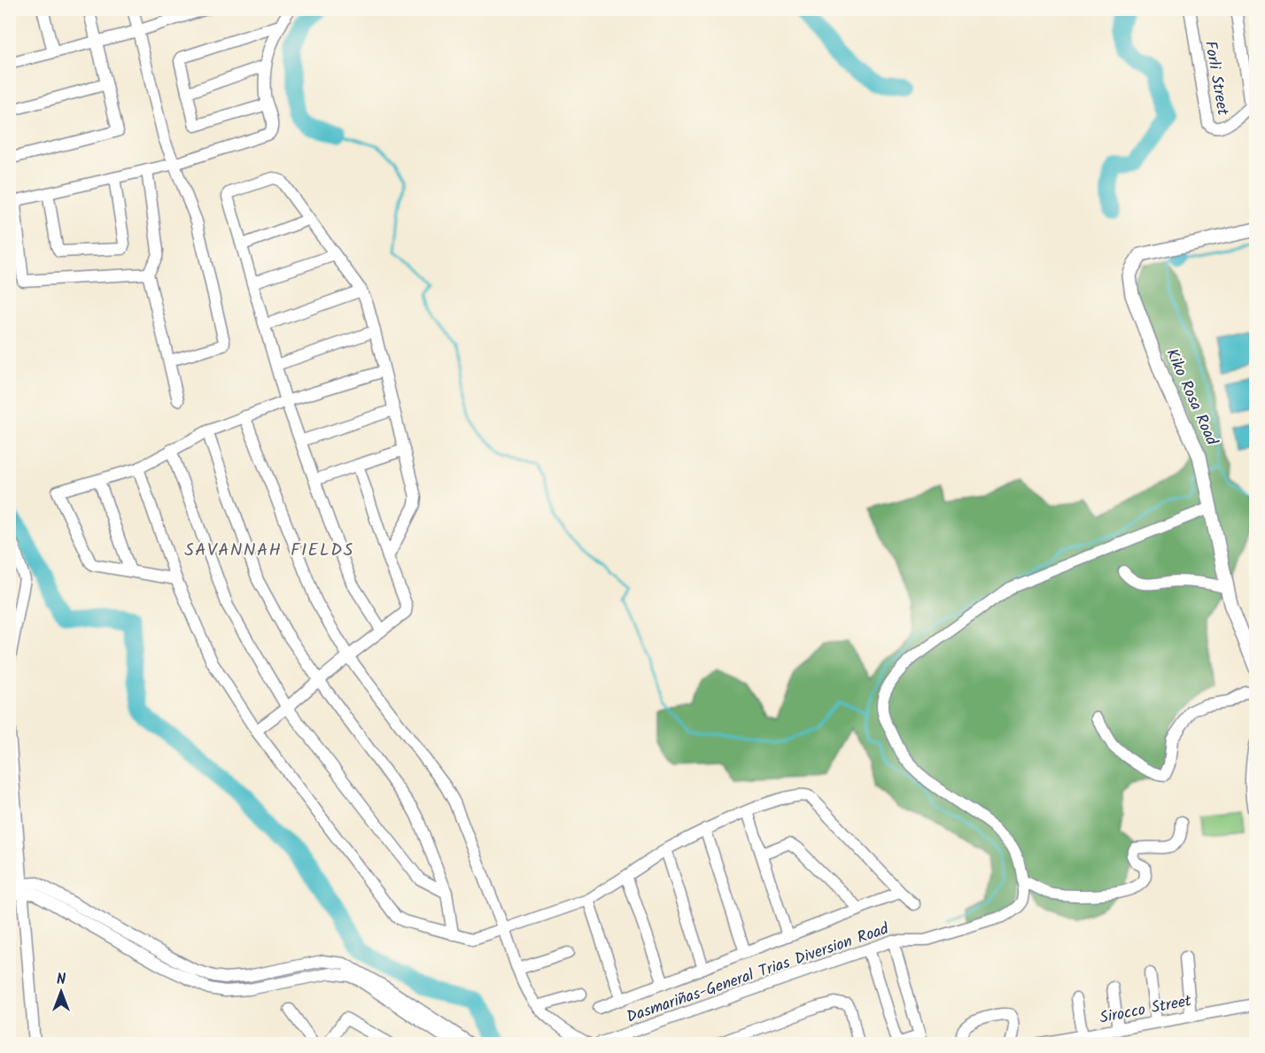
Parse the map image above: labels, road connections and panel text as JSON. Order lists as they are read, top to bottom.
{
  "streets": {
    "street": [
      "Forli Street",
      "Kiko Rosa Road",
      "Dasmariñas-General Trias Diversion Road",
      "Sirocco Street"
    ]
  },
  "crossings": [
    ["Kiko Rosa Road", "Dasmariñas-General Trias Diversion Road"]
  ],
  "districts": ["SAVANNAH FIELDS"],
  "north": "top"
}
